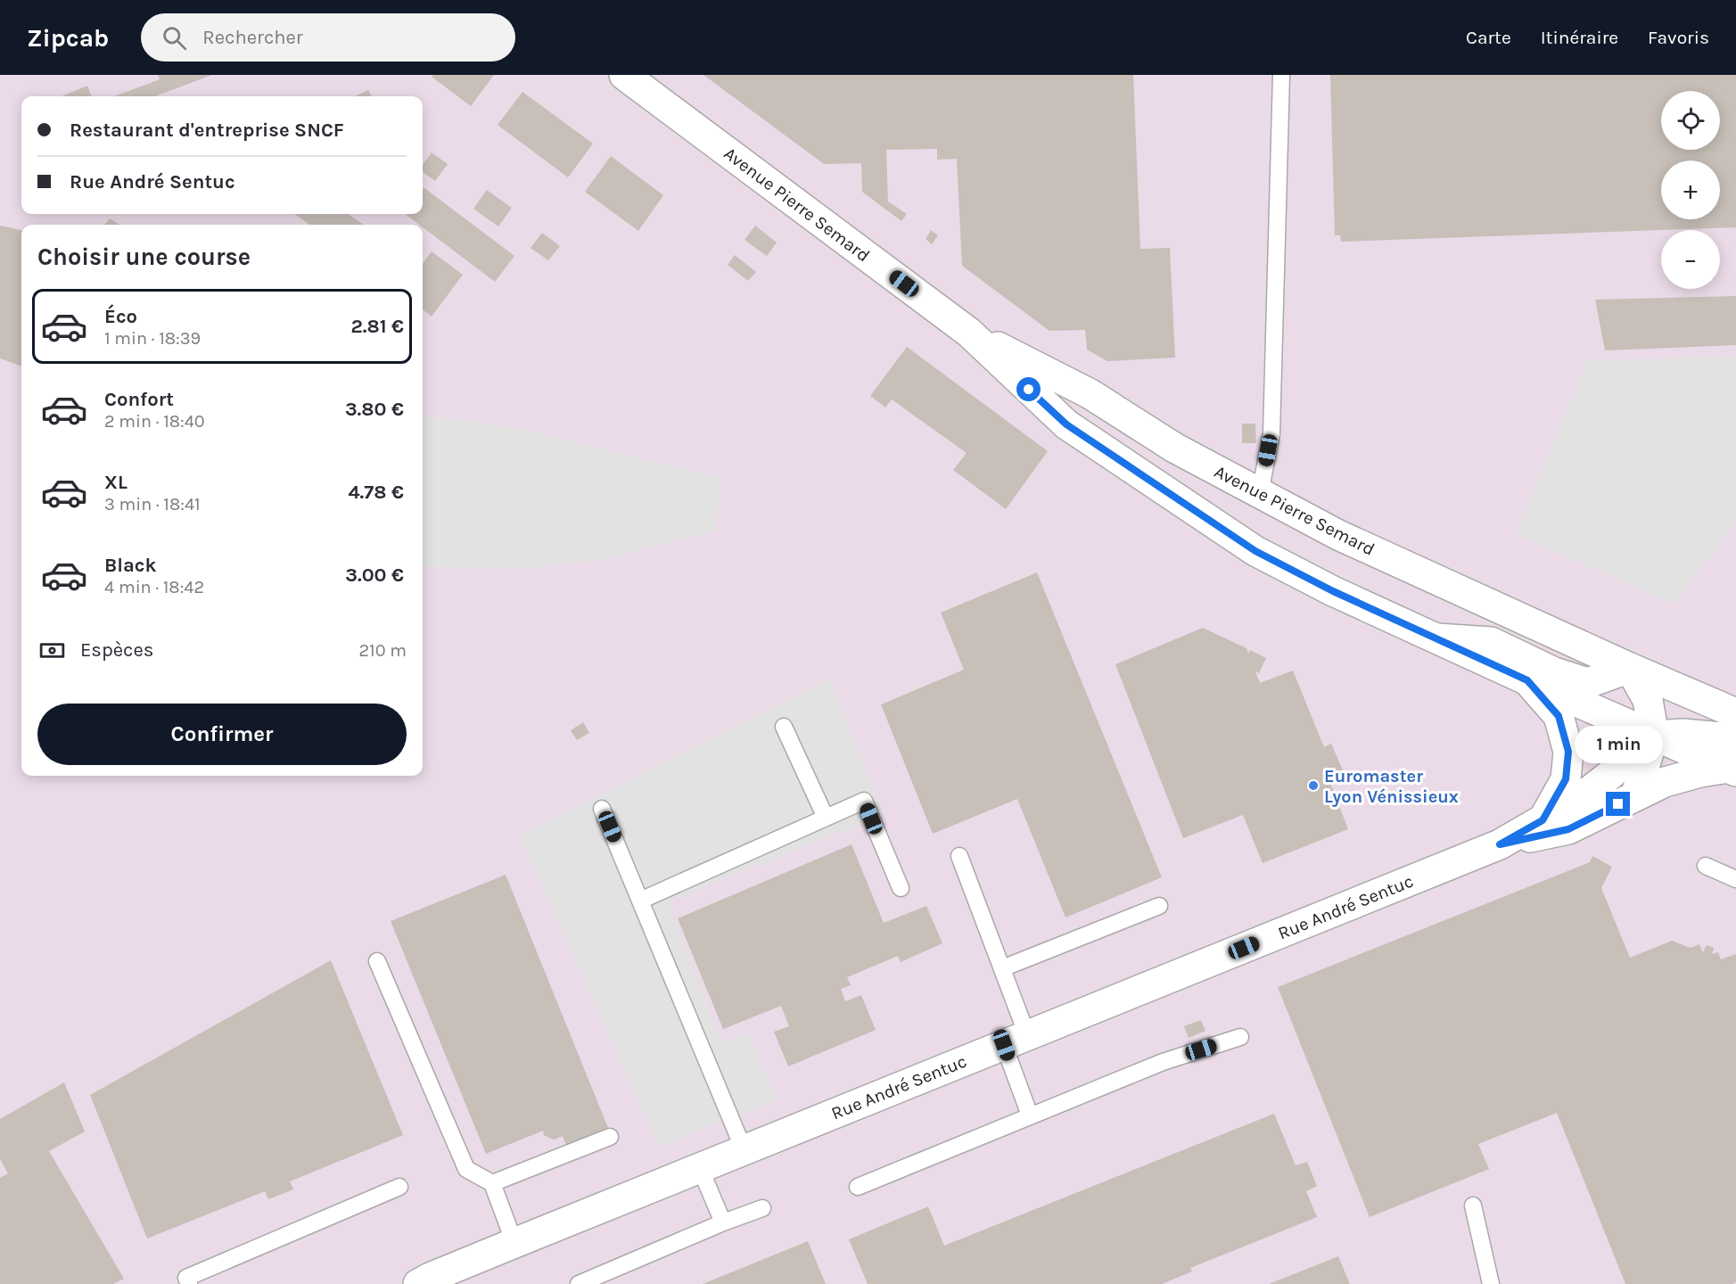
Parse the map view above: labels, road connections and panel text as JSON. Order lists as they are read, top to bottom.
{
  "streets": {
    "street": ["Avenue Pierre Semard", "Rue André Sentuc"]
  },
  "crossings": [
    ["Avenue Pierre Semard", "Rue André Sentuc"]
  ],
  "places": ["Euromaster Lyon Vénissieux"],
  "page": {
    "header": "Zipcab",
    "search": "Rechercher",
    "nav": ["Carte", "Itinéraire", "Favoris"],
    "map_buttons": ["+", "−"],
    "banner": ["Restaurant d'entreprise SNCF", "Rue André Sentuc"],
    "heading": "Choisir une course",
    "list": [
      {
        "name": "Éco",
        "note": "1 min · 18:39",
        "value": "2.81 €"
      },
      {
        "name": "Confort",
        "note": "2 min · 18:40",
        "value": "3.80 €"
      },
      {
        "name": "XL",
        "note": "3 min · 18:41",
        "value": "4.78 €"
      },
      {
        "name": "Black",
        "note": "4 min · 18:42",
        "value": "3.00 €"
      }
    ],
    "pay": ["Espèces", "210 m"],
    "buttons": "Confirmer",
    "bubble": "1 min"
  }
}
